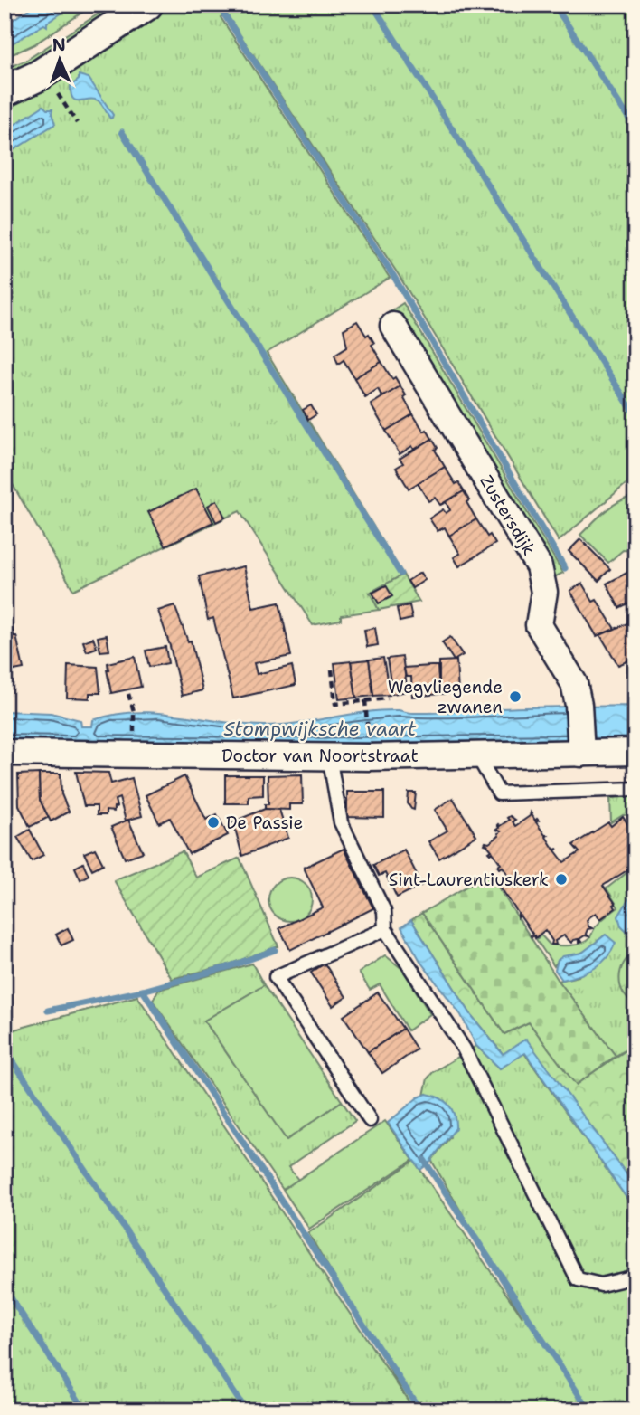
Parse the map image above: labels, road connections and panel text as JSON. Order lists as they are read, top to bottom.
{
  "streets": {
    "street": ["Zustersdijk", "Doctor van Noortstraat"]
  },
  "crossings": [
    ["Zustersdijk", "Doctor van Noortstraat"]
  ],
  "water": ["Stompwijksche vaart"],
  "places": ["Wegvliegende zwanen", "De Passie", "Sint-Laurentiuskerk"],
  "north": "top"
}
